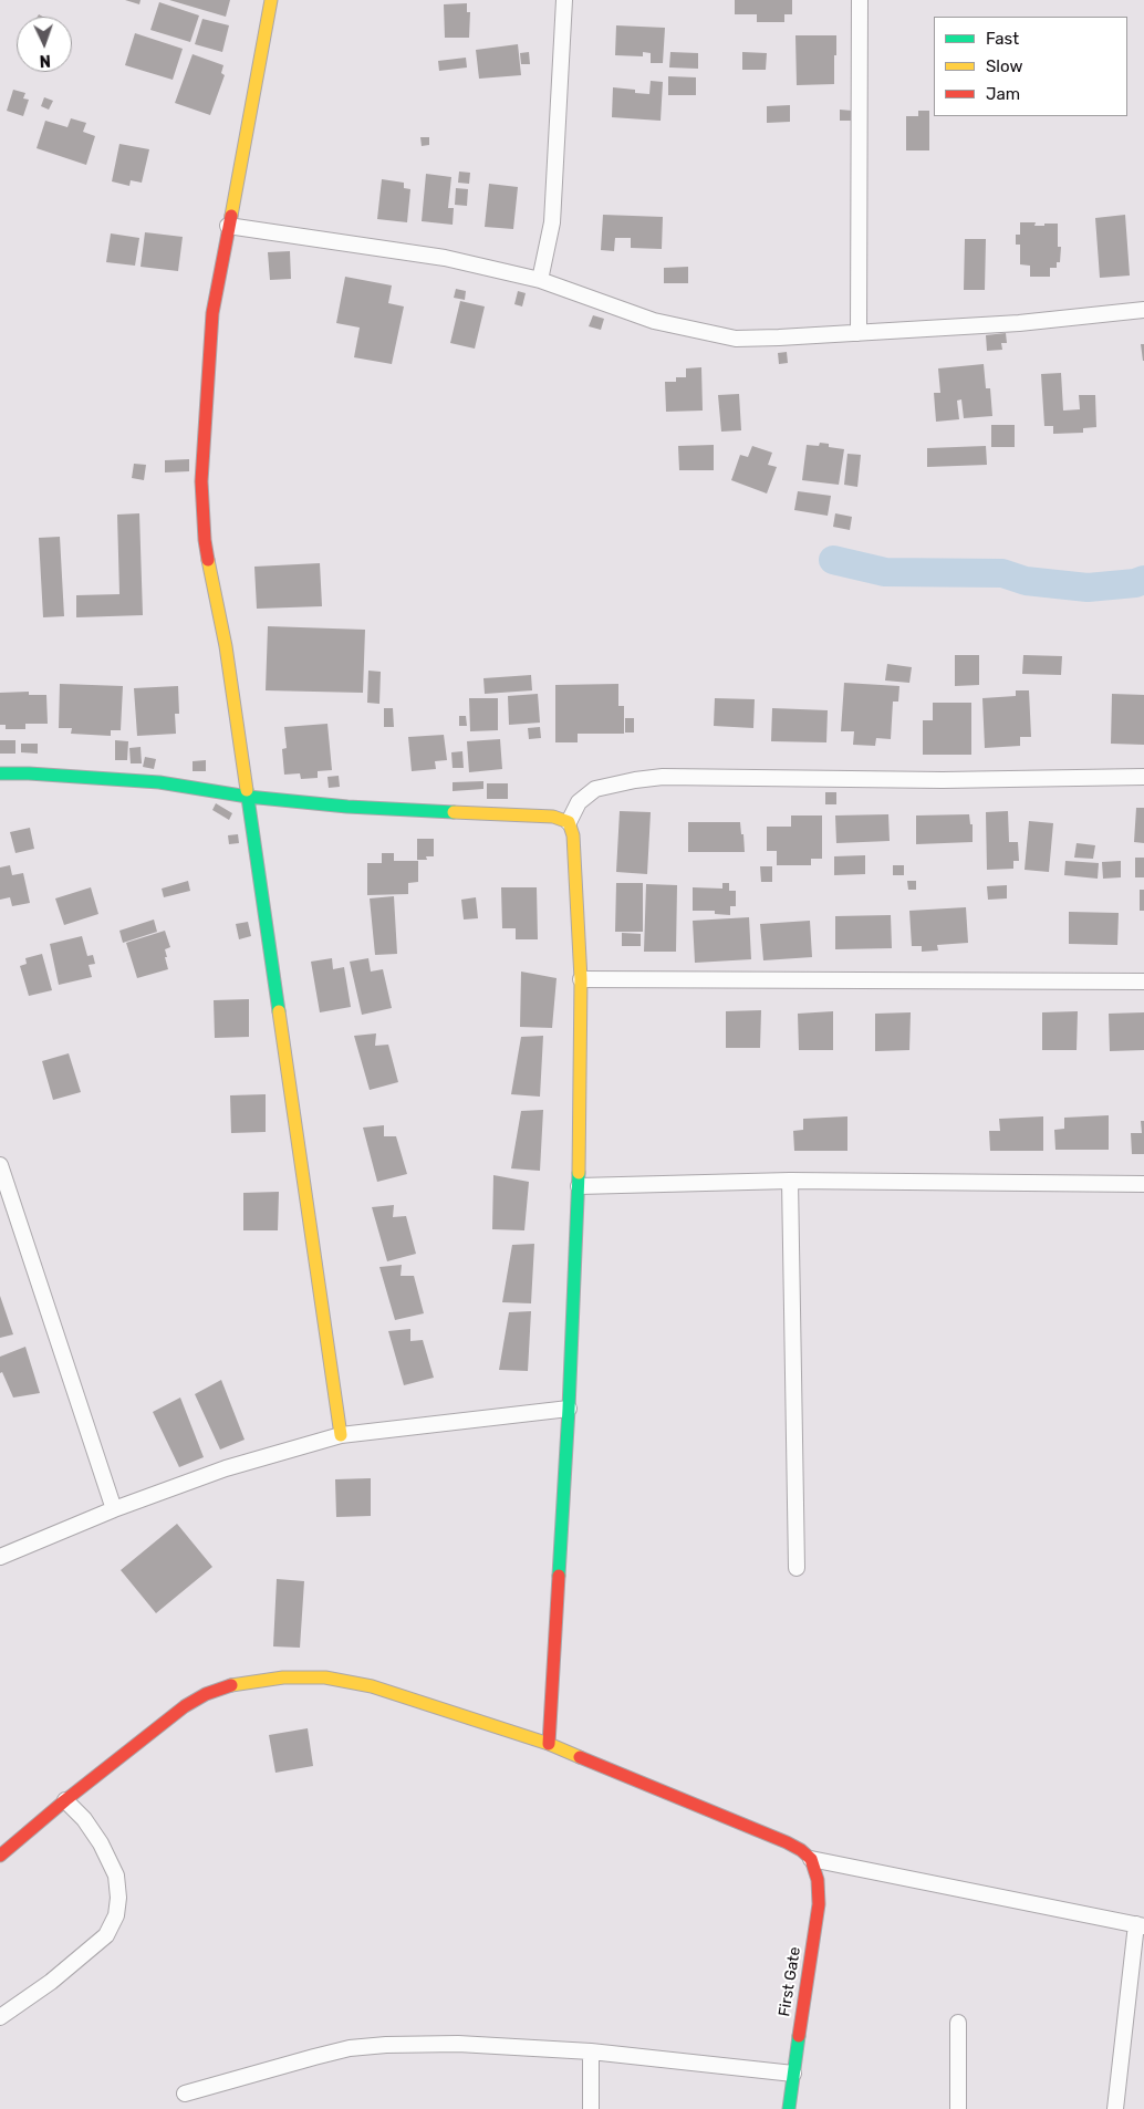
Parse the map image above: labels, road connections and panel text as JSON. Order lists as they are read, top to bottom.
{
  "streets": {
    "street": ["First Gate"]
  },
  "legend": ["Fast", "Slow", "Jam"],
  "north": "bottom"
}
